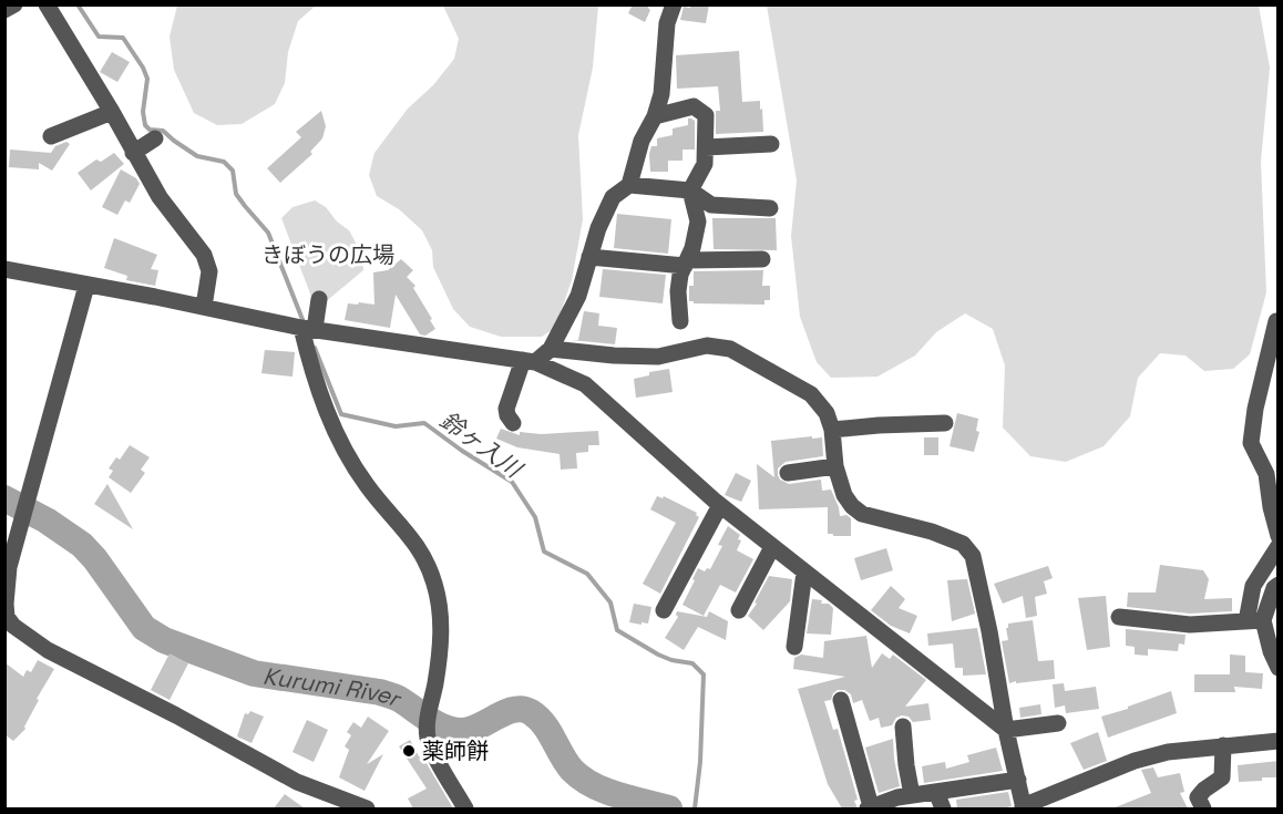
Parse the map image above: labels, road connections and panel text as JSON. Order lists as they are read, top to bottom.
{
  "water": ["鈴ヶ入川", "Kurumi River"],
  "parks": ["きぼうの広場"],
  "places": ["薬師餅"]
}
